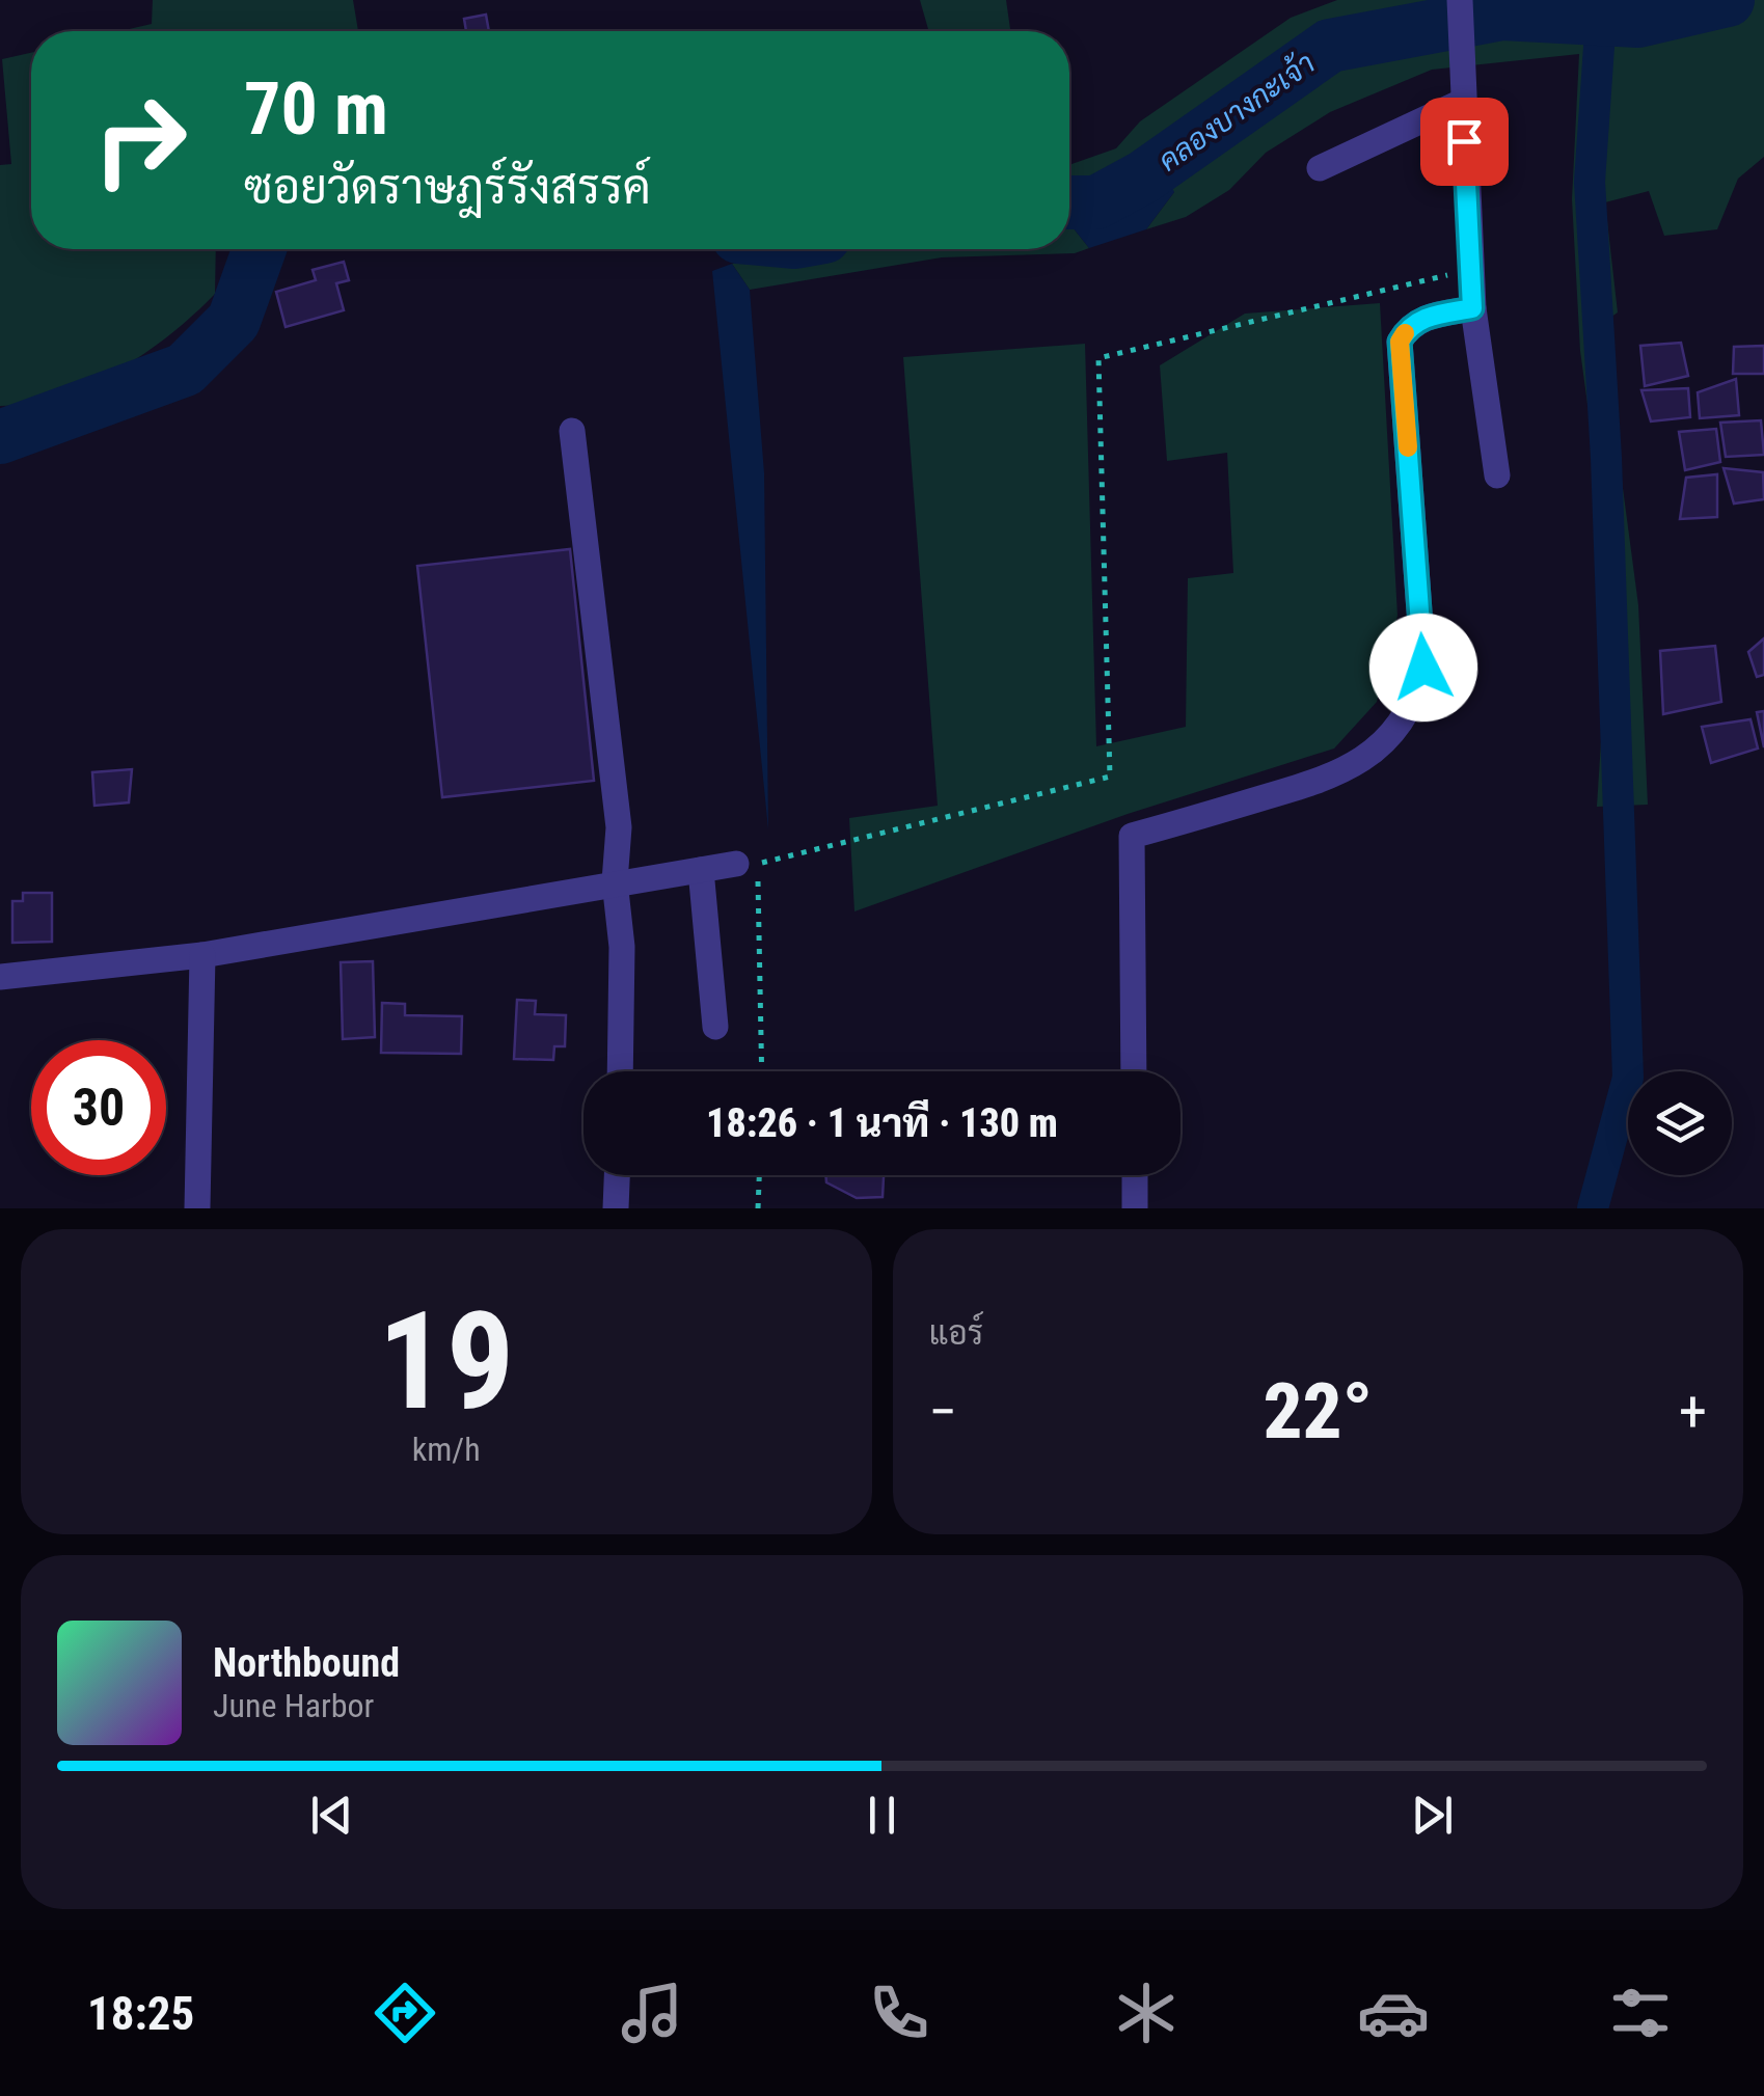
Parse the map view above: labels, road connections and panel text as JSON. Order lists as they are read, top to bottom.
{
  "water": ["คลองบางกะเจ้า"],
  "page": {
    "turn": ["70 m", "ซอยวัดราษฎร์รังสรรค์"],
    "limit": "30",
    "trip": "18:26 · 1 นาที · 130 m",
    "tile": [
      ["19", "km/h"],
      "แอร์"
    ],
    "heat": ["−", "22°", "+"],
    "song": ["Northbound", "June Harbor"],
    "tabs": "18:25"
  }
}
